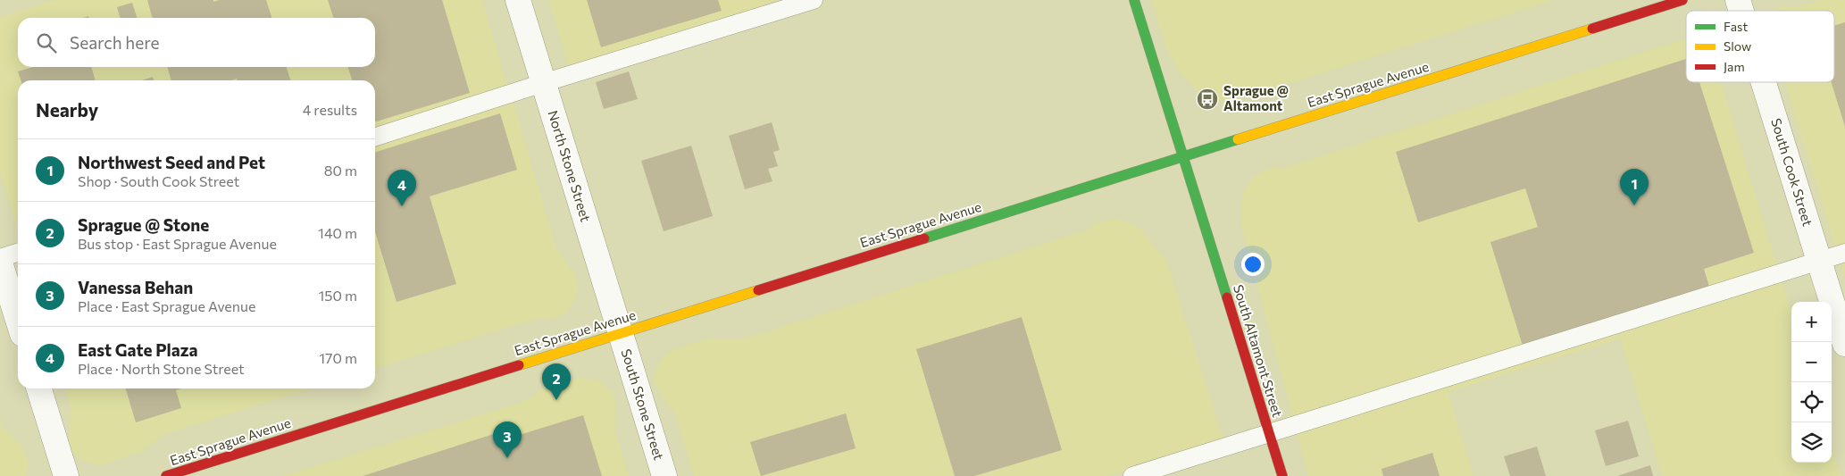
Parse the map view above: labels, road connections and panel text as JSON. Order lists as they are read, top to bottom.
{
  "streets": {
    "main road": ["East Sprague Avenue", "South Altamont Street"],
    "street": ["North Stone Street", "South Cook Street", "South Stone Street"]
  },
  "crossings": [
    ["East Sprague Avenue", "North Stone Street"],
    ["East Sprague Avenue", "South Altamont Street"],
    ["East Sprague Avenue", "South Stone Street"],
    ["North Stone Street", "South Stone Street"]
  ],
  "places": {
    "bus stop": ["Sprague @ Altamont"]
  },
  "legend": ["Fast", "Slow", "Jam"],
  "page": {
    "search": "Search here",
    "heading": ["Nearby", "4 results"],
    "list": [
      {
        "mark": "1",
        "name": "Northwest Seed and Pet",
        "note": "Shop · South Cook Street",
        "value": "80 m"
      },
      {
        "mark": "2",
        "name": "Sprague @ Stone",
        "note": "Bus stop · East Sprague Avenue",
        "value": "140 m"
      },
      {
        "mark": "3",
        "name": "Vanessa Behan",
        "note": "Place · East Sprague Avenue",
        "value": "150 m"
      },
      {
        "mark": "4",
        "name": "East Gate Plaza",
        "note": "Place · North Stone Street",
        "value": "170 m"
      }
    ],
    "pins": [
      "1",
      "4",
      "2",
      "3"
    ],
    "map_buttons": ["+", "−"]
  }
}
